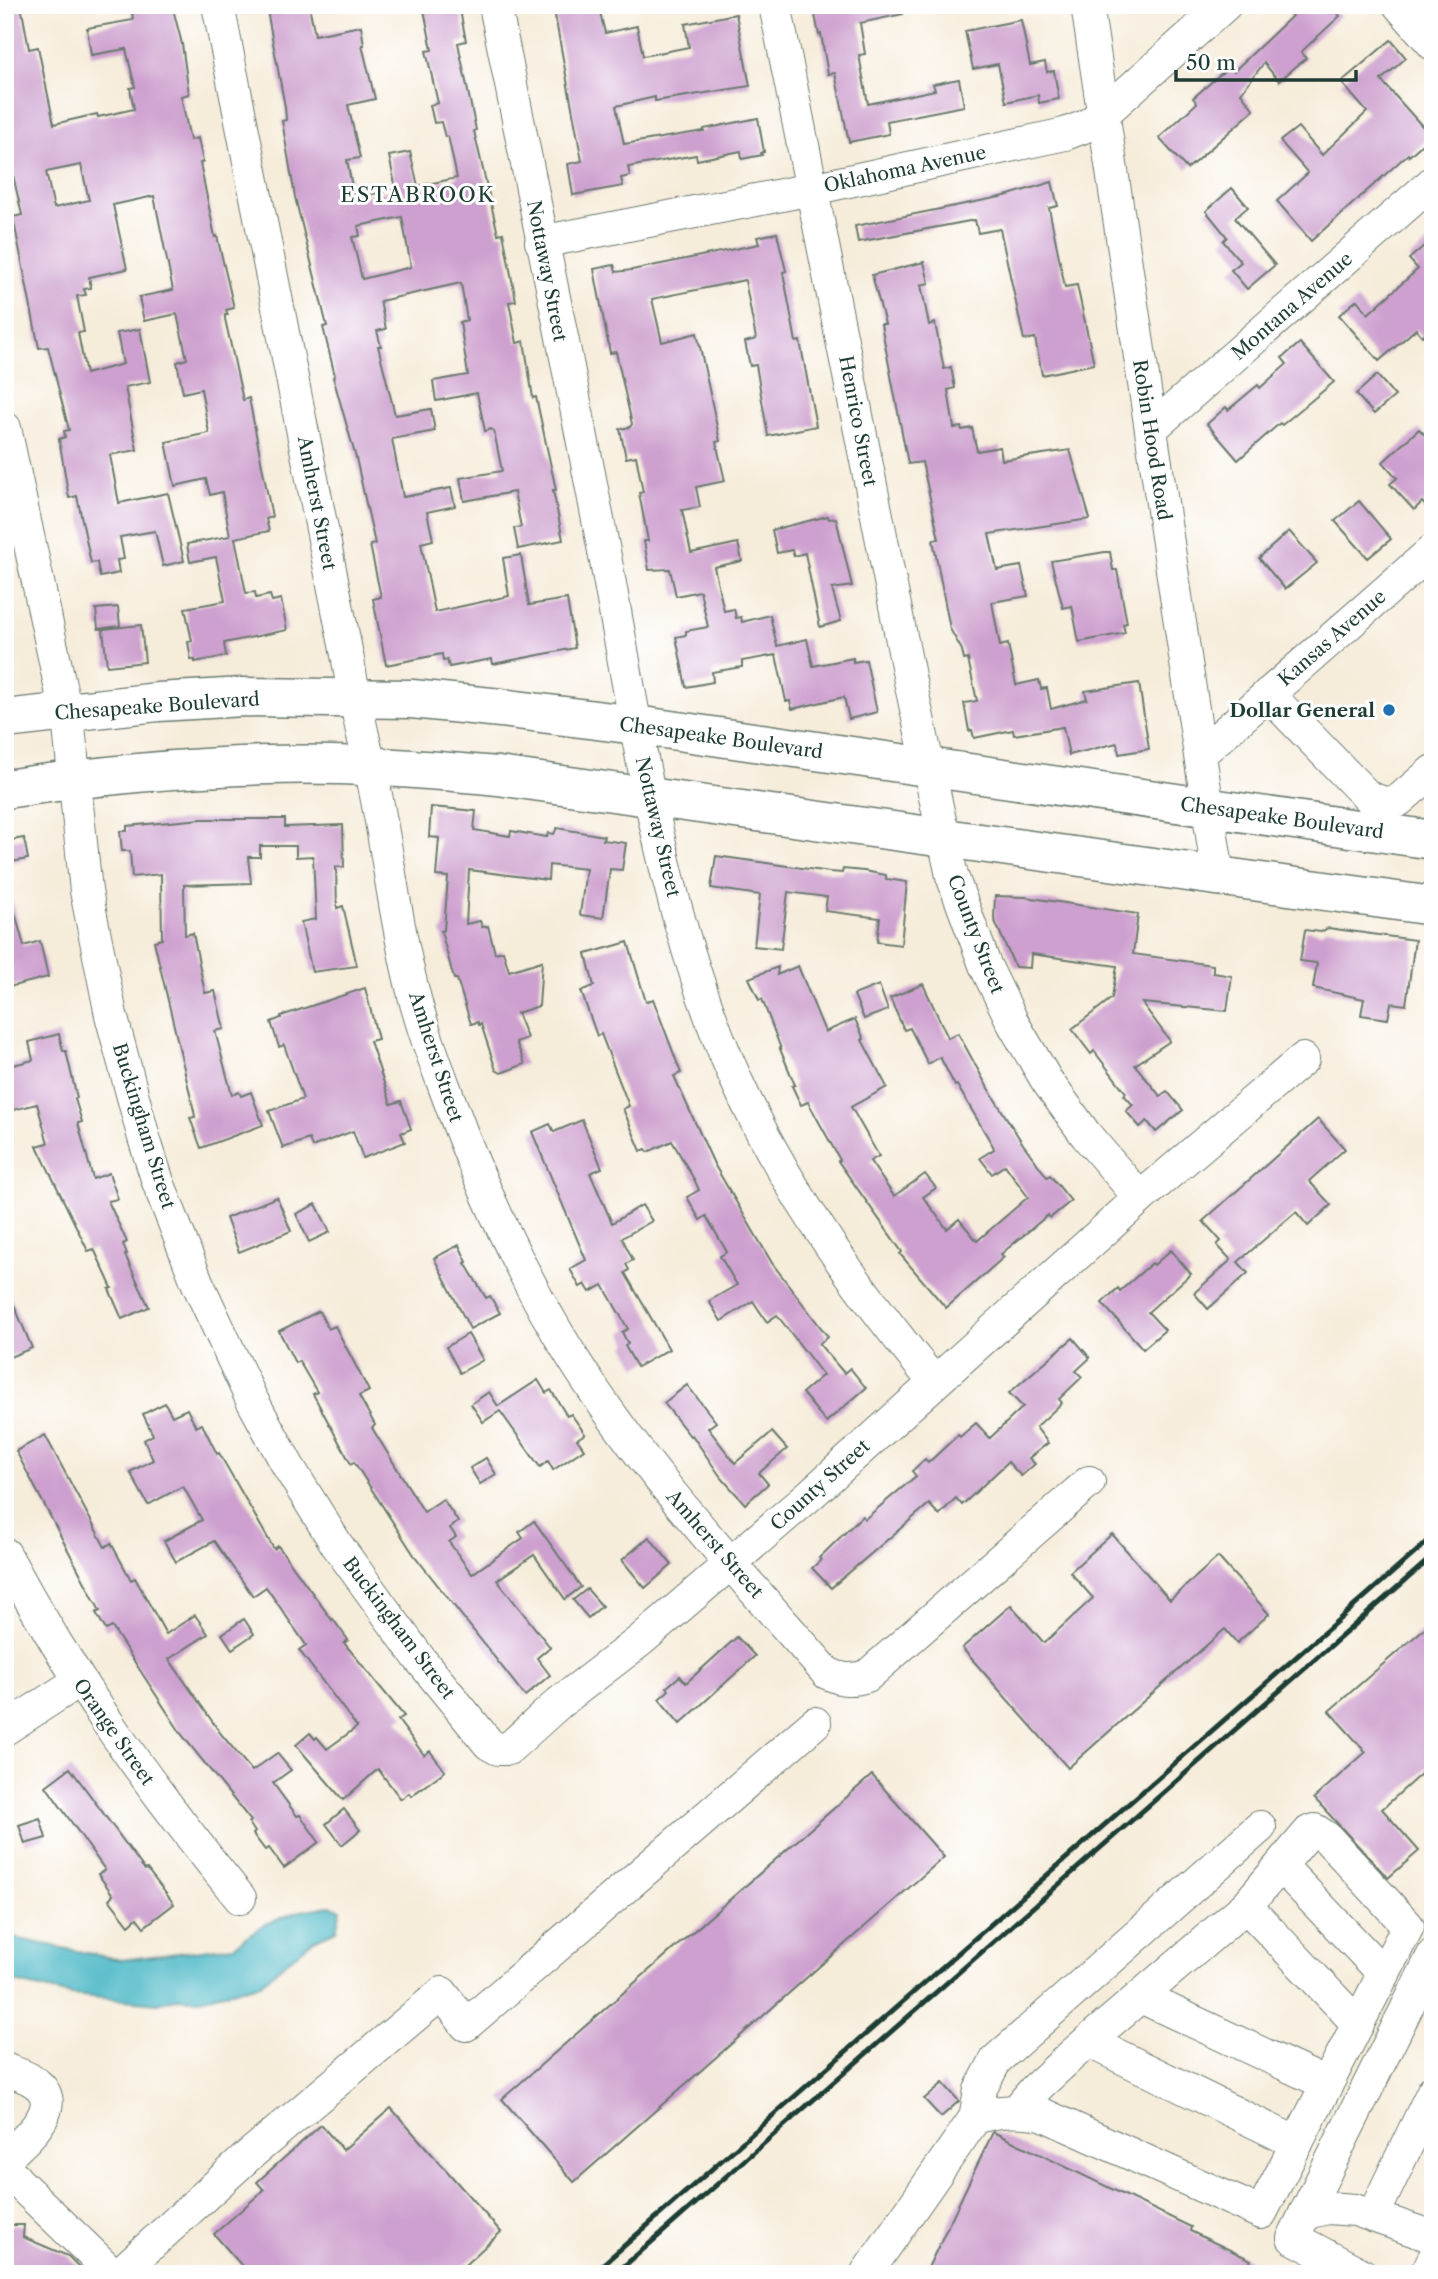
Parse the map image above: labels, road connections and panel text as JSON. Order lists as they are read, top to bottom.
{
  "streets": {
    "main road": ["Chesapeake Boulevard"],
    "street": [
      "Oklahoma Avenue",
      "Nottaway Street",
      "Montana Avenue",
      "Henrico Street",
      "Robin Hood Road",
      "Amherst Street",
      "Kansas Avenue",
      "County Street",
      "Buckingham Street",
      "Orange Street"
    ]
  },
  "crossings": [
    ["Oklahoma Avenue", "Nottaway Street"],
    ["Oklahoma Avenue", "Henrico Street"],
    ["Oklahoma Avenue", "Robin Hood Road"],
    ["Nottaway Street", "Chesapeake Boulevard"],
    ["Nottaway Street", "County Street"],
    ["Montana Avenue", "Robin Hood Road"],
    ["Henrico Street", "Chesapeake Boulevard"],
    ["Henrico Street", "County Street"],
    ["Robin Hood Road", "Kansas Avenue"],
    ["Robin Hood Road", "Chesapeake Boulevard"],
    ["Amherst Street", "Chesapeake Boulevard"],
    ["Amherst Street", "County Street"],
    ["Chesapeake Boulevard", "Buckingham Street"],
    ["County Street", "Buckingham Street"]
  ],
  "districts": ["ESTABROOK"],
  "places": ["Dollar General"],
  "scale_bar": "50 m"
}
